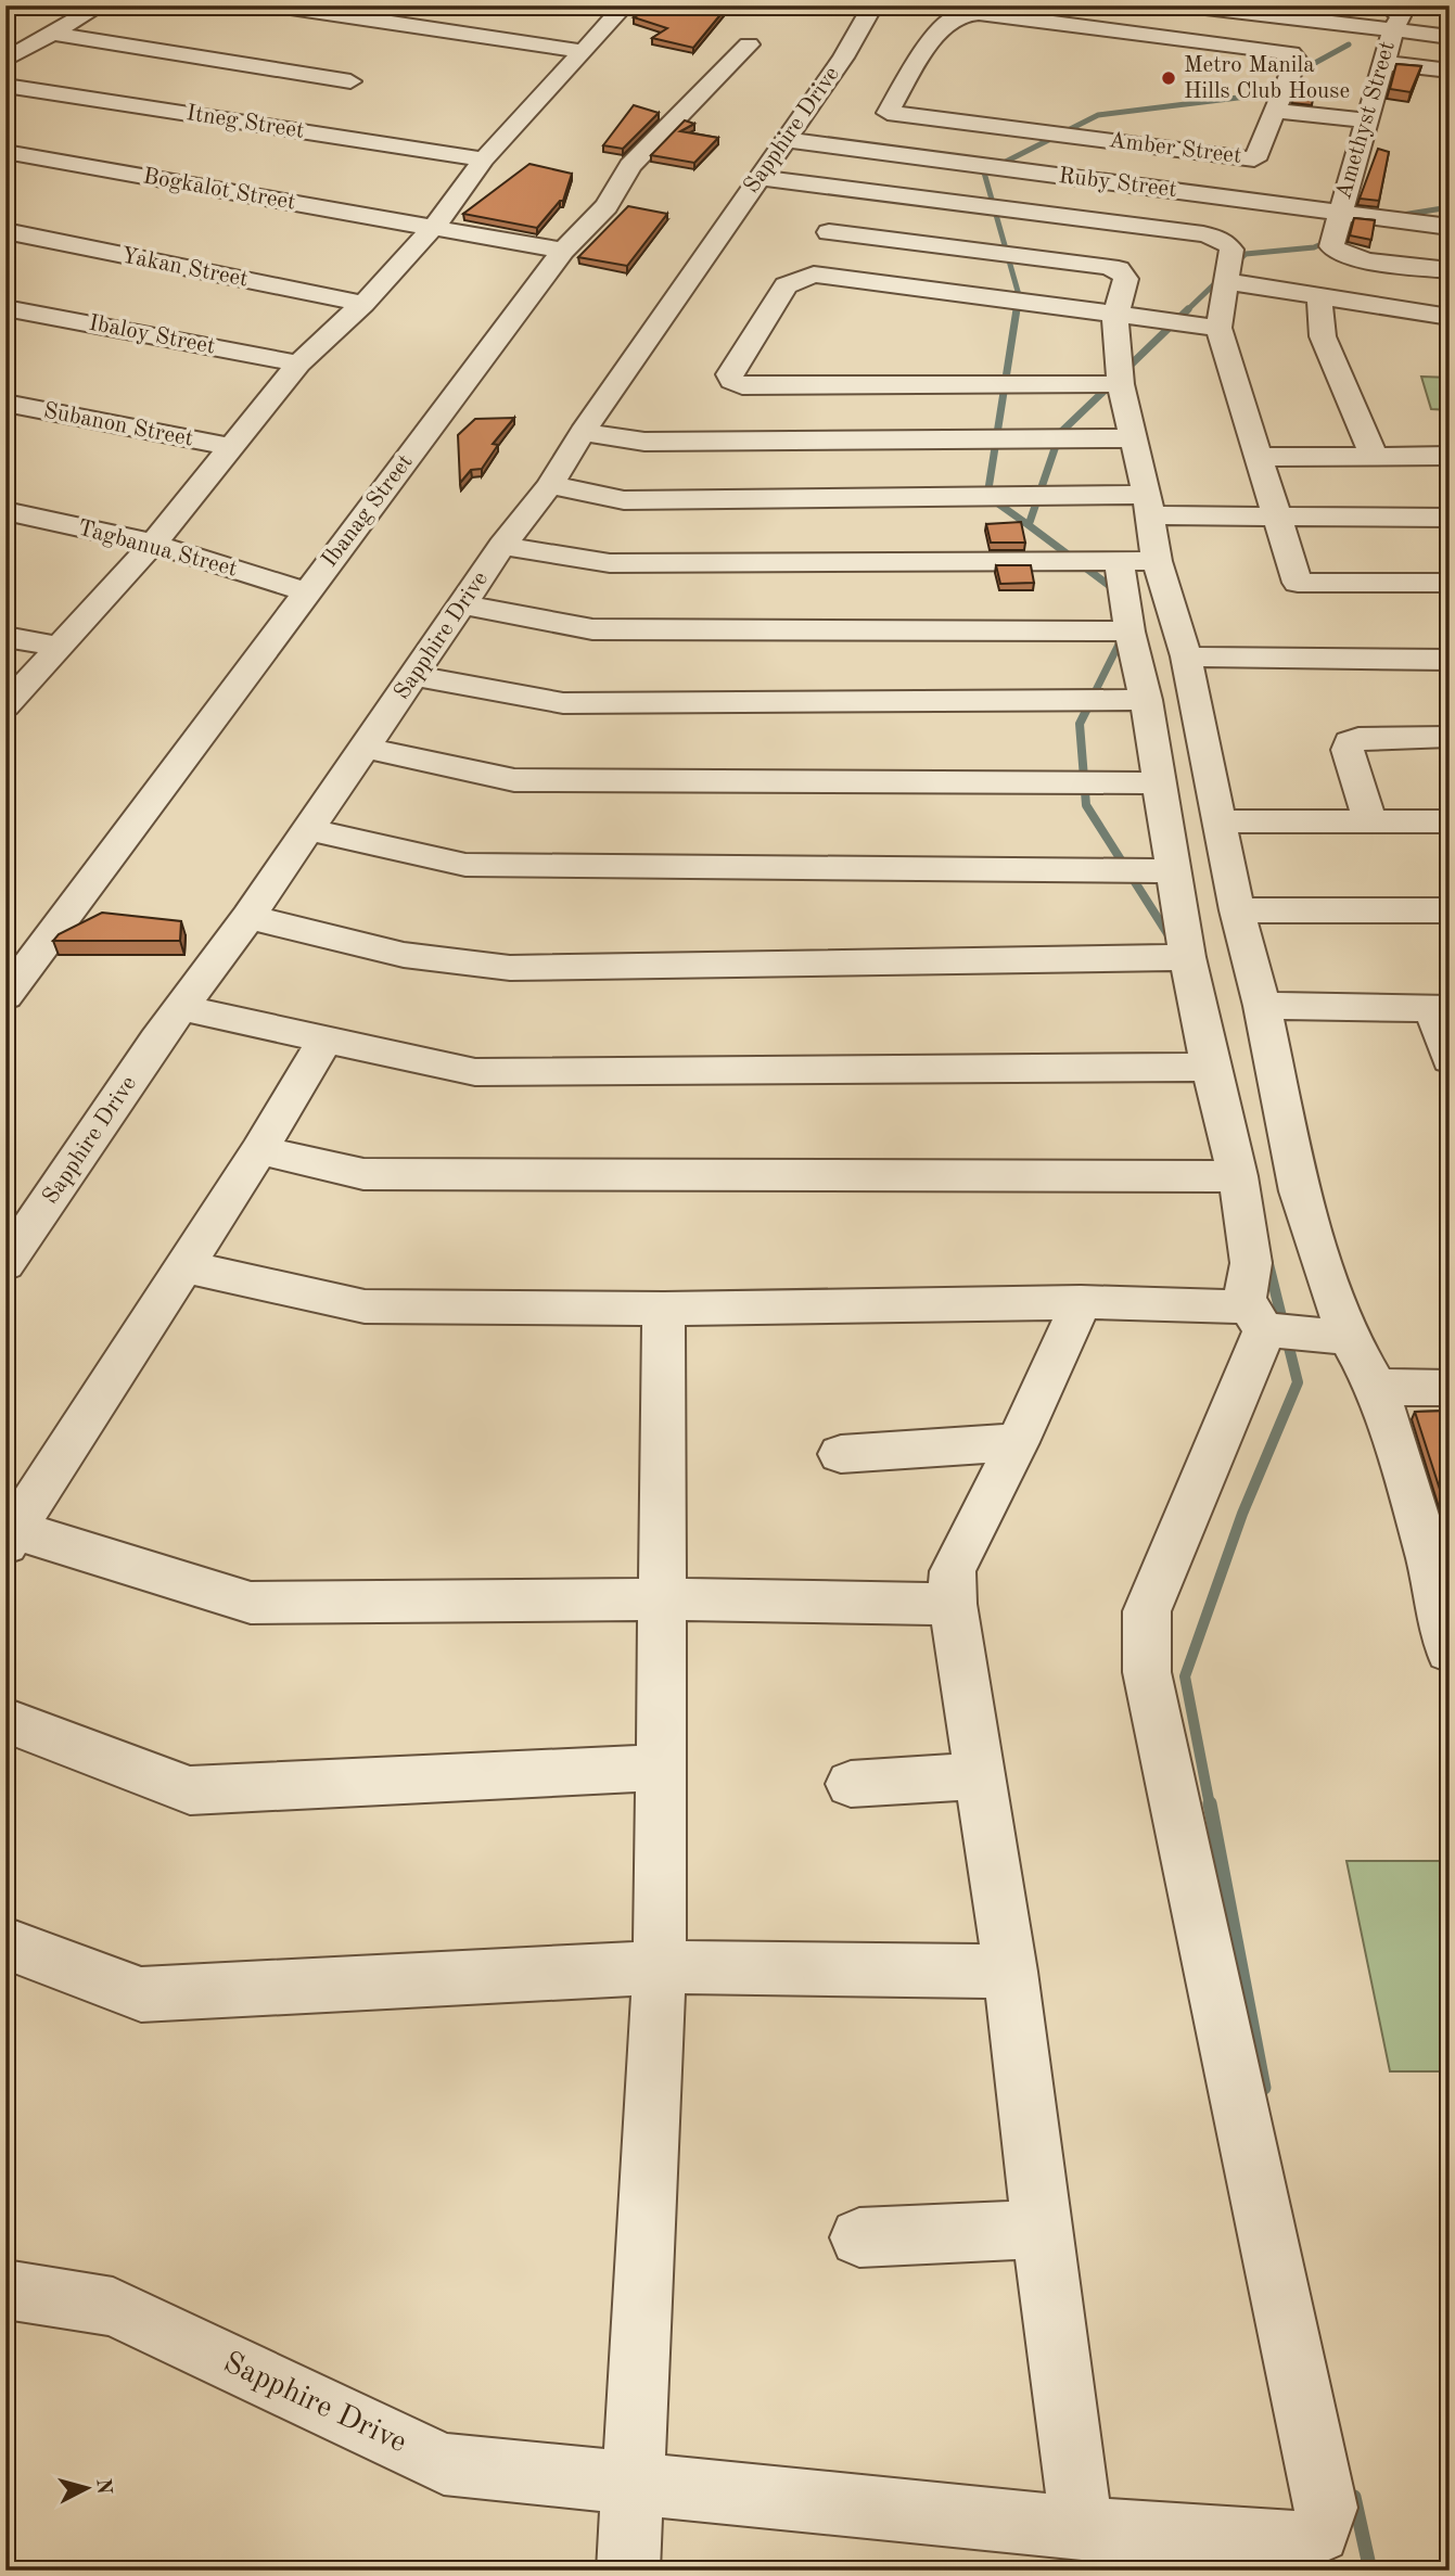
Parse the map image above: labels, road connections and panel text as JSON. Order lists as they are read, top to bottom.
{
  "streets": {
    "street": [
      "Amethyst Street",
      "Itneg Street",
      "Sapphire Drive",
      "Amber Street",
      "Ruby Street",
      "Bogkalot Street",
      "Yakan Street",
      "Ibaloy Street",
      "Subanon Street",
      "Ibanag Street",
      "Tagbanua Street"
    ]
  },
  "crossings": [
    ["Amethyst Street", "Ruby Street"],
    ["Sapphire Drive", "Ruby Street"],
    ["Bogkalot Street", "Ibanag Street"],
    ["Ibanag Street", "Tagbanua Street"]
  ],
  "places": ["Metro Manila Hills Club House"],
  "north": "right"
}
